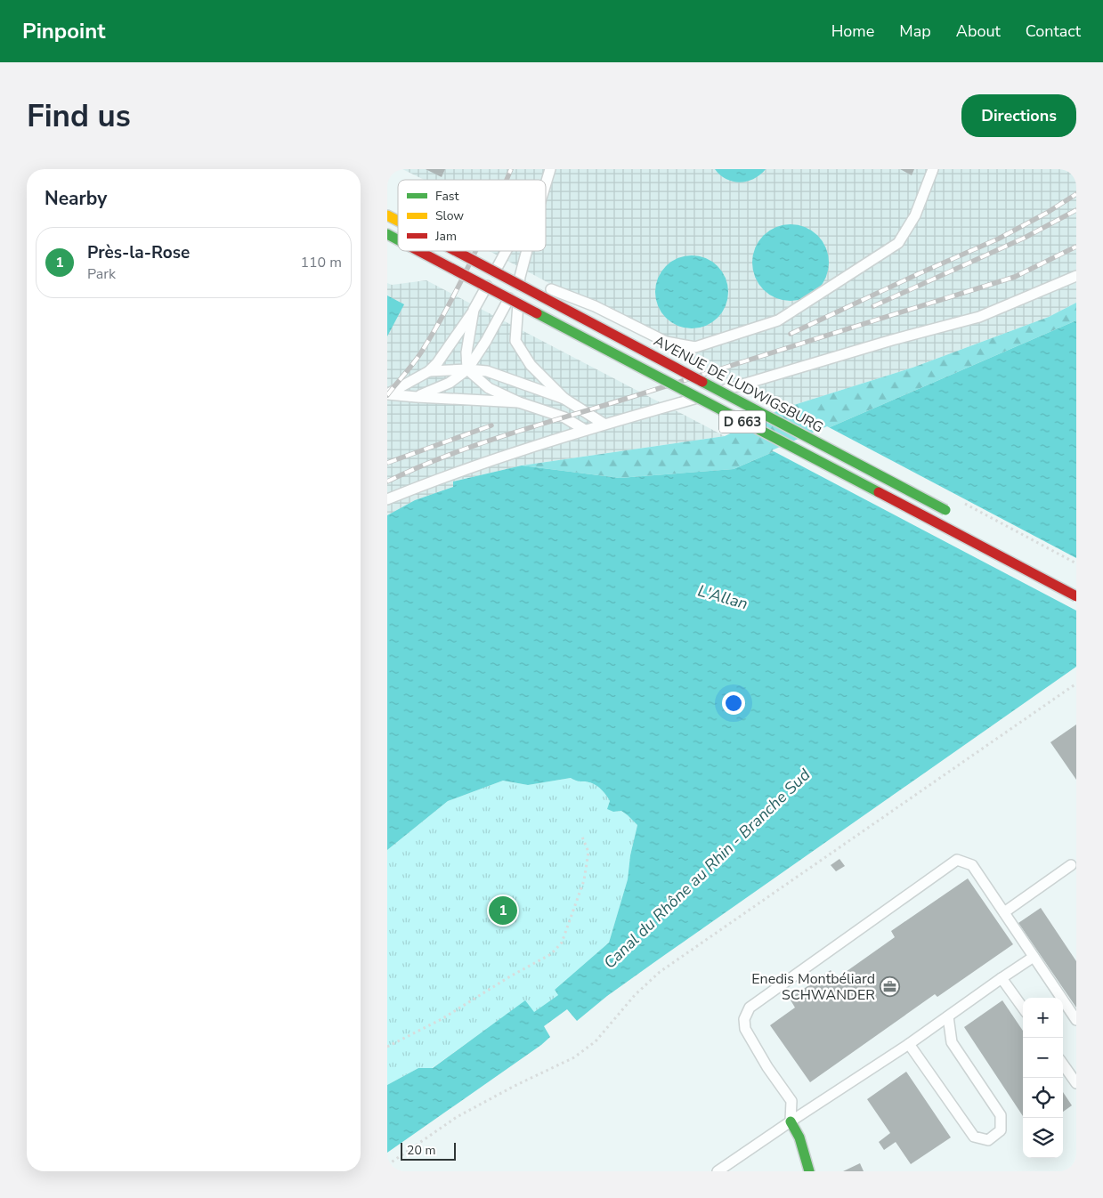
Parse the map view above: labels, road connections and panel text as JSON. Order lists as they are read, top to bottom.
{
  "streets": {
    "main road": ["AVENUE DE LUDWIGSBURG", "D 663"]
  },
  "water": ["L'Allan", "Canal du Rhône au Rhin - Branche Sud"],
  "places": {
    "office": ["Enedis Montbéliard SCHWANDER"]
  },
  "legend": ["Fast", "Slow", "Jam"],
  "scale_bar": "20 m",
  "page": {
    "header": "Pinpoint",
    "nav": [
      "Home",
      "Map",
      "About",
      "Contact"
    ],
    "buttons": "Directions",
    "title": "Find us",
    "heading": "Nearby",
    "list": [
      {
        "mark": "1",
        "name": "Près-la-Rose",
        "note": "Park",
        "value": "110 m"
      }
    ],
    "pins": "1",
    "map_buttons": ["+", "−"],
    "scale": "20 m"
  }
}
